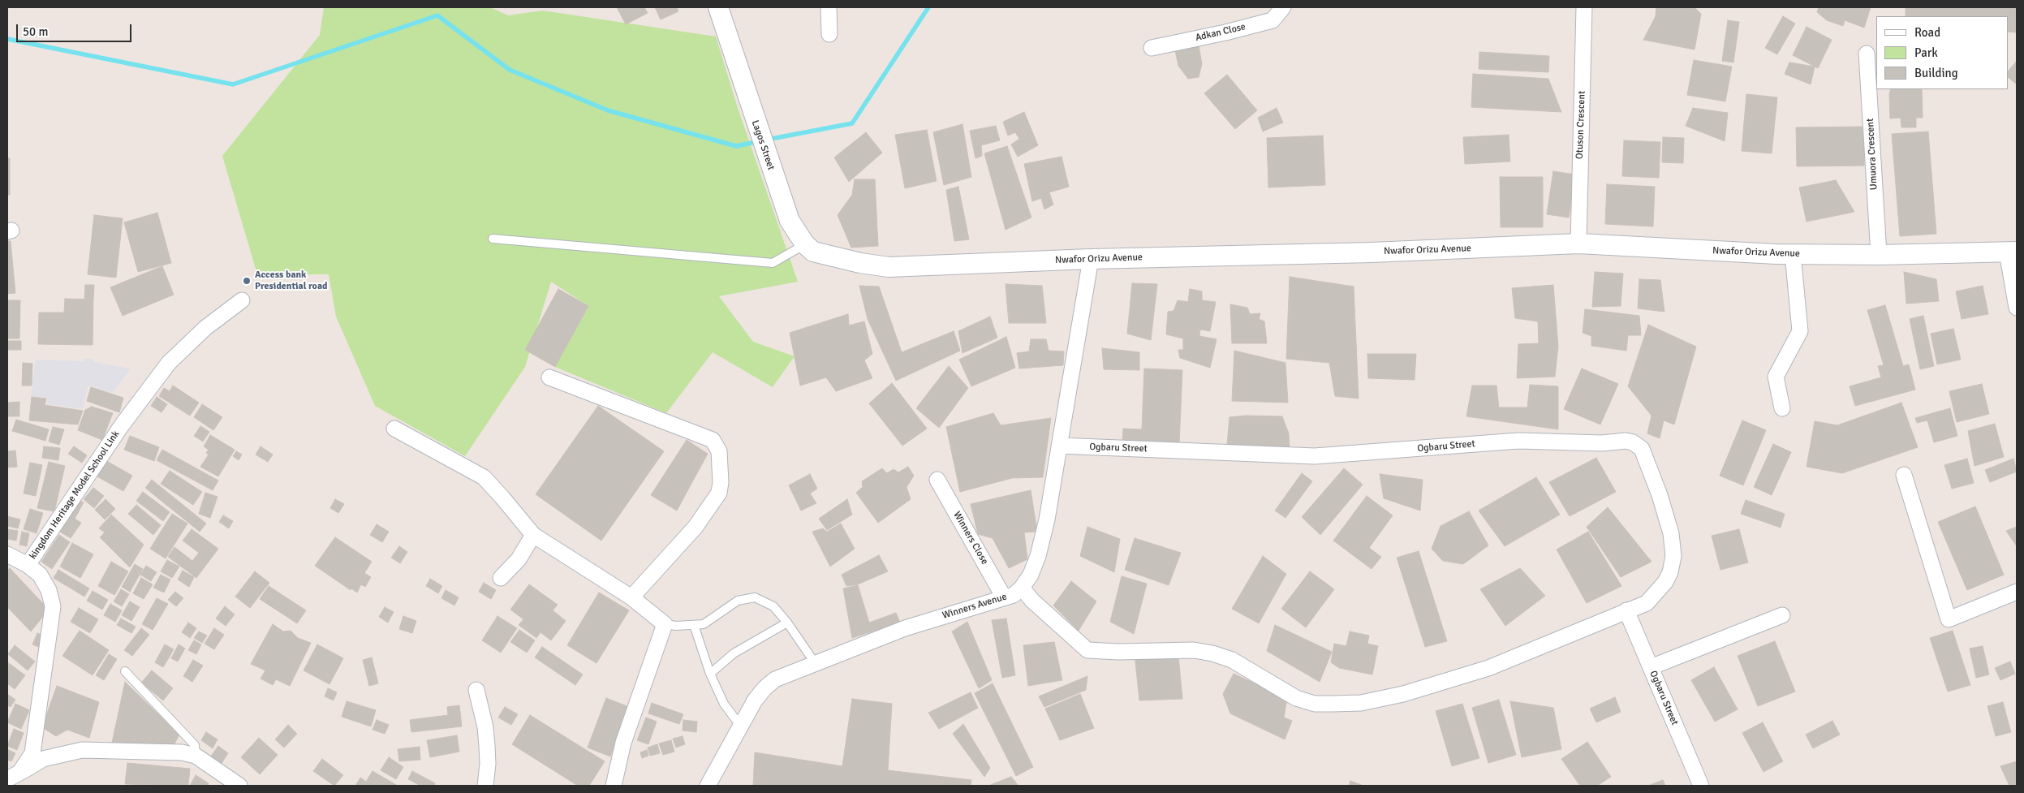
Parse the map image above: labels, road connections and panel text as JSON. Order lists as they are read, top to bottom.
{
  "streets": {
    "street": [
      "Adkan Close",
      "Otuson Crescent",
      "Lagos Street",
      "Umuora Crescent",
      "Nwafor Orizu Avenue",
      "Ogbaru Street",
      "kingdom Heritage Model School Link",
      "Winners Close",
      "Winners Avenue"
    ]
  },
  "crossings": [
    ["Otuson Crescent", "Nwafor Orizu Avenue"],
    ["Lagos Street", "Nwafor Orizu Avenue"],
    ["Umuora Crescent", "Nwafor Orizu Avenue"],
    ["Nwafor Orizu Avenue", "Winners Avenue"],
    ["Ogbaru Street", "Winners Avenue"],
    ["Winners Close", "Winners Avenue"]
  ],
  "places": ["Access bank Presidential road"],
  "legend": ["Road", "Park", "Building"],
  "scale_bar": "50 m"
}
